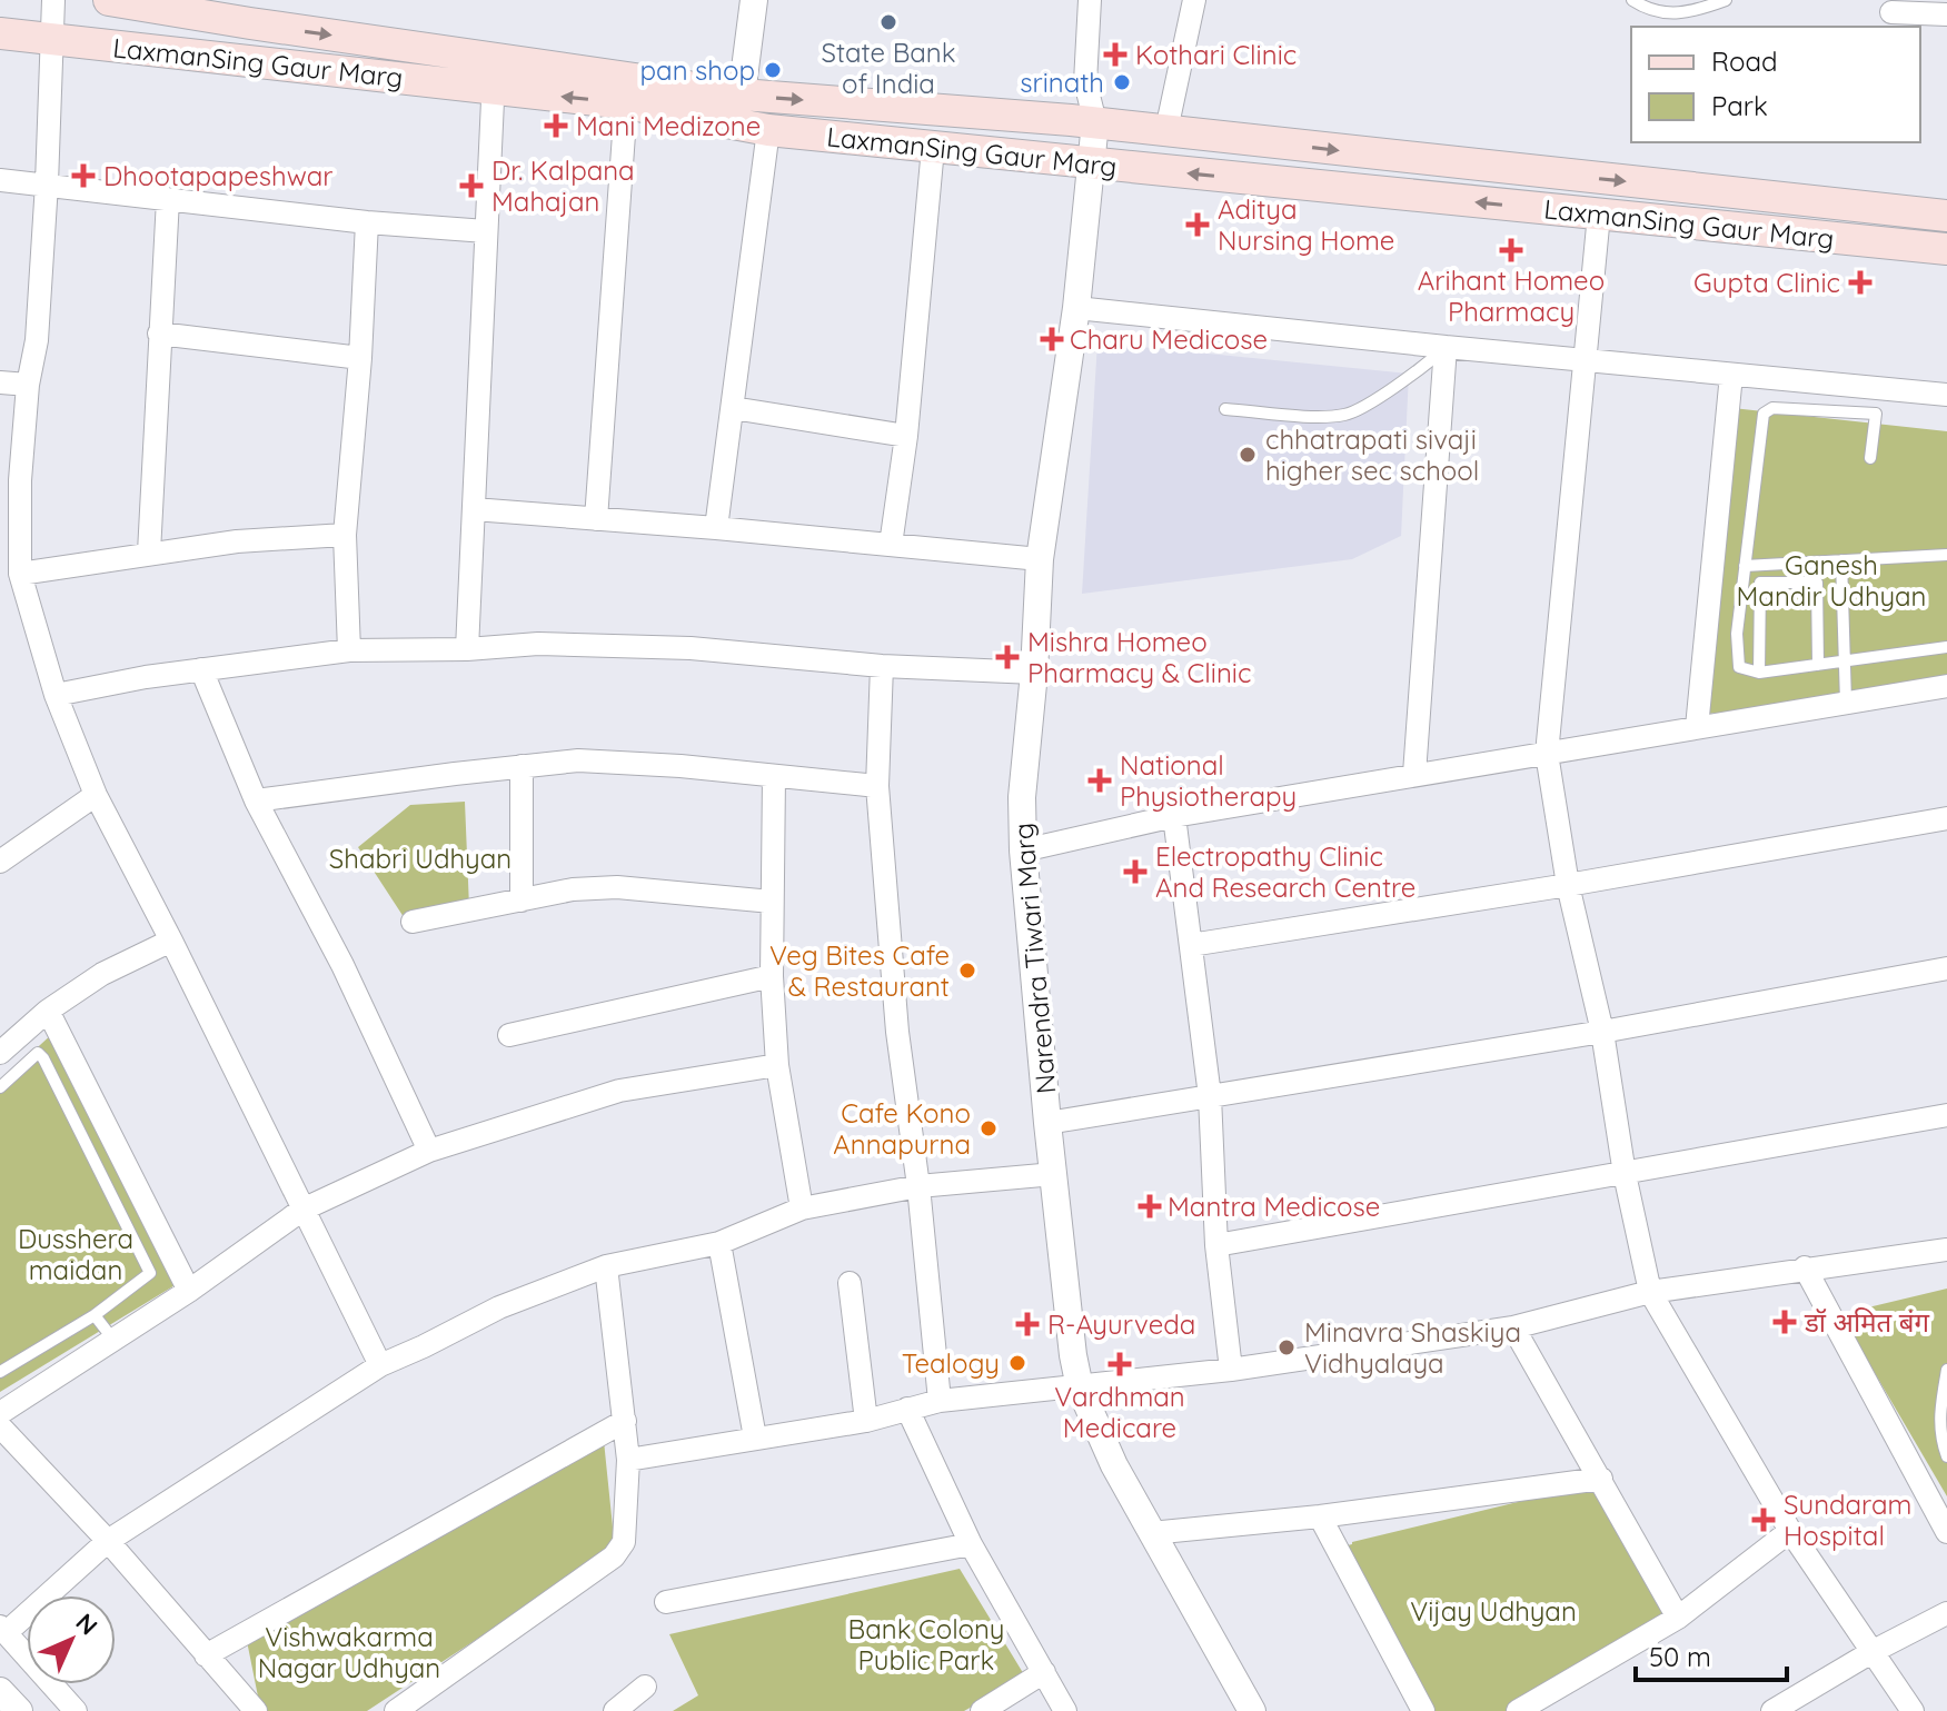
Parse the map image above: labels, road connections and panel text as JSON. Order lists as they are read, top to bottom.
{
  "streets": {
    "main road": ["LaxmanSing Gaur Marg"],
    "street": ["Narendra Tiwari Marg"]
  },
  "crossings": [
    ["LaxmanSing Gaur Marg", "Narendra Tiwari Marg"]
  ],
  "parks": [
    "Ganesh Mandir Udhyan",
    "Shabri Udhyan",
    "Dusshera maidan",
    "Vijay Udhyan",
    "Bank Colony Public Park",
    "Vishwakarma Nagar Udhyan"
  ],
  "places": {
    "other": [
      "State Bank of India",
      "pan shop",
      "srinath",
      "chhatrapati sivaji higher sec school",
      "Veg Bites Cafe & Restaurant",
      "Cafe Kono Annapurna",
      "Minavra Shaskiya Vidhyalaya",
      "Tealogy"
    ],
    "health": [
      "Kothari Clinic",
      "Mani Medizone",
      "Dhootapapeshwar",
      "Dr. Kalpana Mahajan",
      "Aditya Nursing Home",
      "Arihant Homeo Pharmacy",
      "Gupta Clinic",
      "Charu Medicose",
      "Mishra Homeo Pharmacy & Clinic",
      "National Physiotherapy",
      "Electropathy Clinic And Research Centre",
      "Mantra Medicose",
      "डॉ अमित बंग",
      "R-Ayurveda",
      "Vardhman Medicare",
      "Sundaram Hospital"
    ]
  },
  "legend": ["Road", "Park"],
  "scale_bar": "50 m",
  "north": "top right"
}
